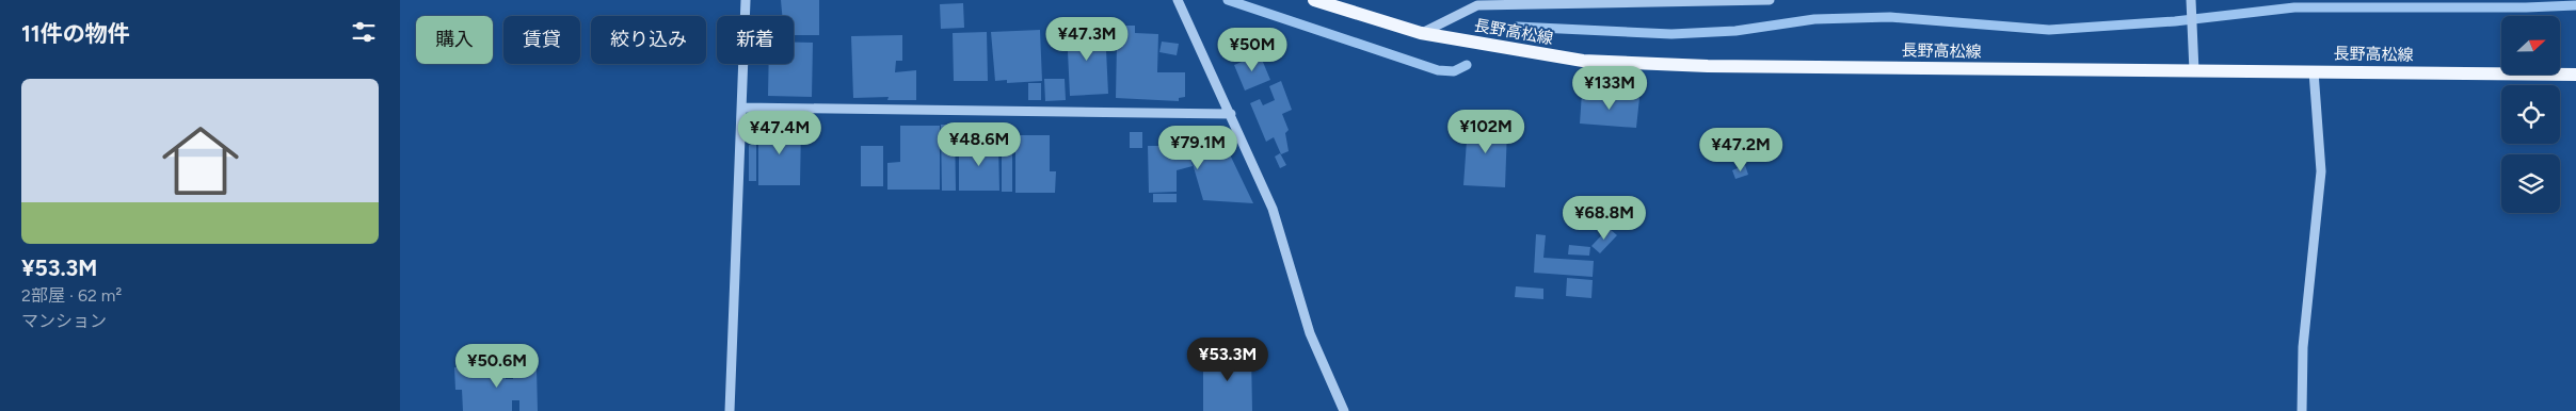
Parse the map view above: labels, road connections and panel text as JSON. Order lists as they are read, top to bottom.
{
  "streets": {
    "main road": ["長野高松線"]
  },
  "north": "right",
  "page": {
    "heading": "11件の物件",
    "chip": [
      "購入",
      "賃貸",
      "絞り込み",
      "新着"
    ],
    "price": [
      "¥47.3M",
      "¥50M",
      "¥133M",
      "¥102M",
      "¥47.4M",
      "¥48.6M",
      "¥79.1M",
      "¥47.2M",
      "¥68.8M",
      "¥53.3M",
      "¥50.6M"
    ],
    "list": [
      {
        "name": "¥53.3M",
        "note": "2部屋 · 62 m² · マンション"
      }
    ]
  }
}
